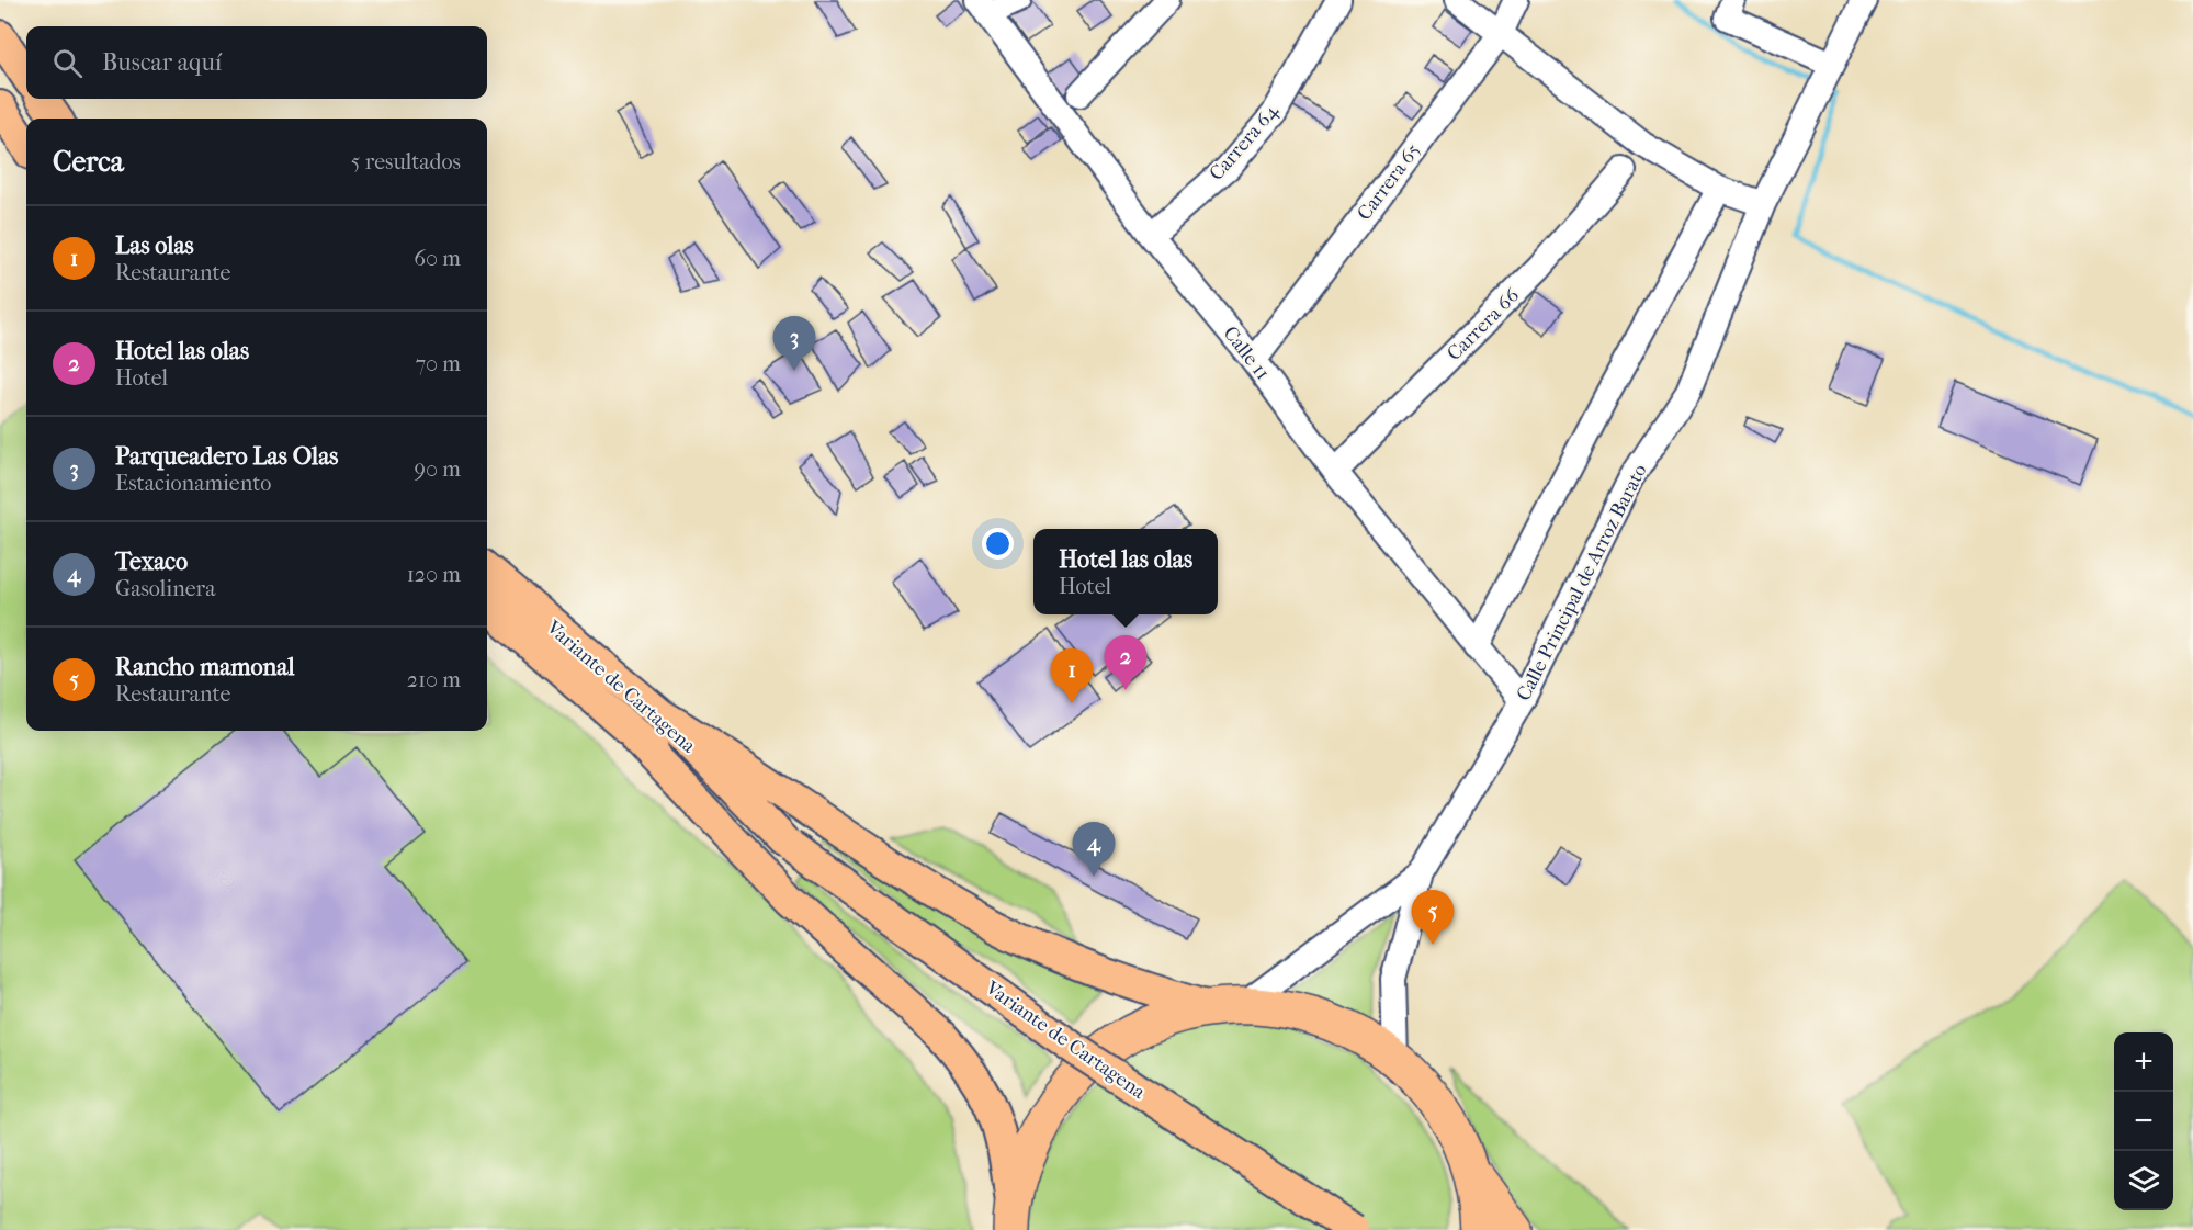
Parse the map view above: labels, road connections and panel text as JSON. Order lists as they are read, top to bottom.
{
  "streets": {
    "main road": ["Variante de Cartagena"],
    "street": [
      "Carrera 64",
      "Carrera 65",
      "Carrera 66",
      "Calle 11",
      "Calle Principal de Arroz Barato"
    ]
  },
  "crossings": [
    ["Carrera 64", "Calle 11"],
    ["Carrera 65", "Calle 11"],
    ["Carrera 66", "Calle 11"],
    ["Calle 11", "Calle Principal de Arroz Barato"]
  ],
  "page": {
    "search": "Buscar aquí",
    "heading": ["Cerca", "5 resultados"],
    "list": [
      {
        "mark": "1",
        "name": "Las olas",
        "note": "Restaurante",
        "value": "60 m"
      },
      {
        "mark": "2",
        "name": "Hotel las olas",
        "note": "Hotel",
        "value": "70 m"
      },
      {
        "mark": "3",
        "name": "Parqueadero Las Olas",
        "note": "Estacionamiento",
        "value": "90 m"
      },
      {
        "mark": "4",
        "name": "Texaco",
        "note": "Gasolinera",
        "value": "120 m"
      },
      {
        "mark": "5",
        "name": "Rancho mamonal",
        "note": "Restaurante",
        "value": "210 m"
      }
    ],
    "pins": [
      "3",
      "2",
      "1",
      "4",
      "5"
    ],
    "popup": ["Hotel las olas", "Hotel"],
    "map_buttons": ["+", "−"]
  }
}
